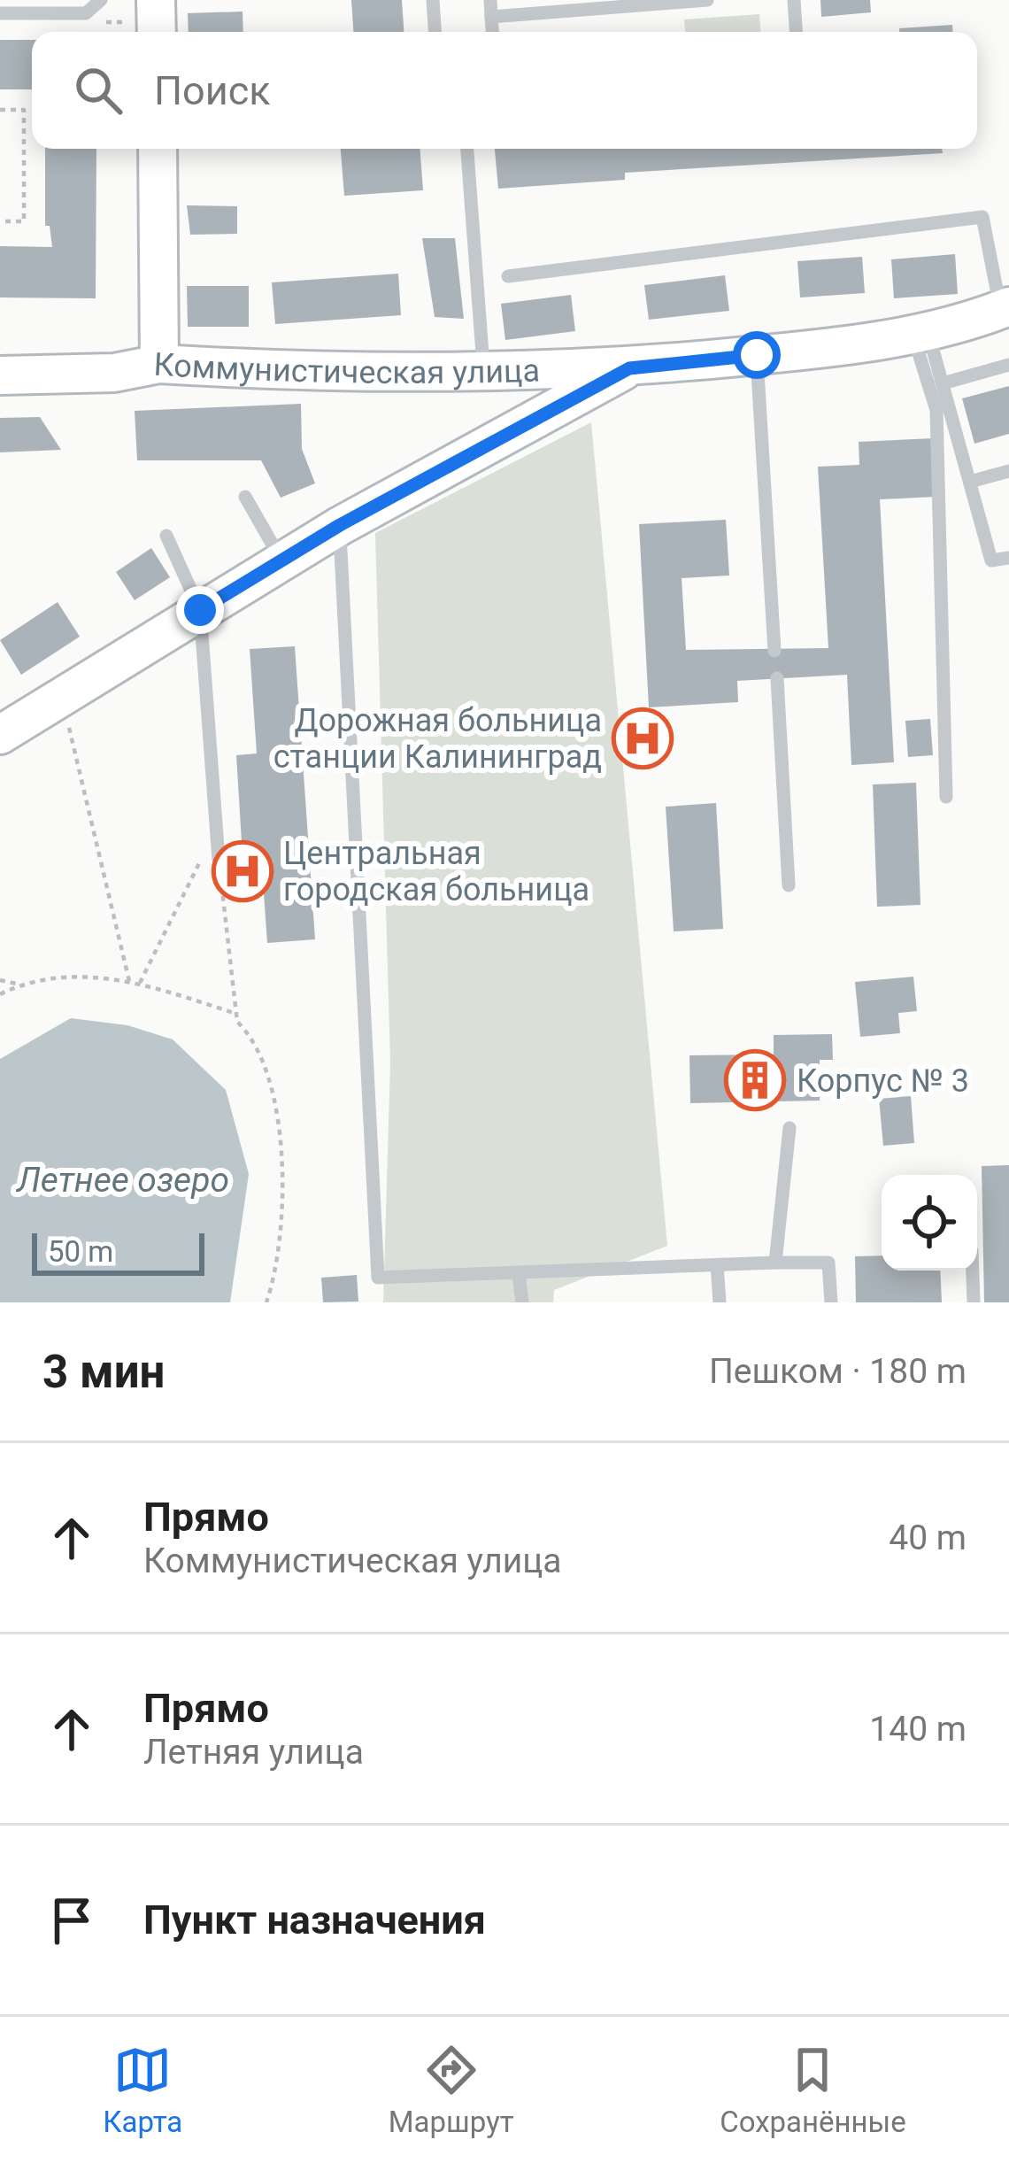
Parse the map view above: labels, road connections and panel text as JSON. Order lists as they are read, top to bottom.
{
  "streets": {
    "street": ["Коммунистическая улица"]
  },
  "water": ["Летнее озеро"],
  "places": {
    "hospital": ["Дорожная больница станции Калининград", "Центральная городская больница"],
    "building": ["Корпус № 3"]
  },
  "scale_bar": "50 m",
  "page": {
    "search": "Поиск",
    "scale": "50 m",
    "heading": ["3 мин", "Пешком · 180 m"],
    "list": [
      ["Прямо", "Коммунистическая улица", "40 m"],
      ["Прямо", "Летняя улица", "140 m"],
      "Пункт назначения"
    ],
    "nav": ["Карта", "Маршрут", "Сохранённые"]
  }
}
